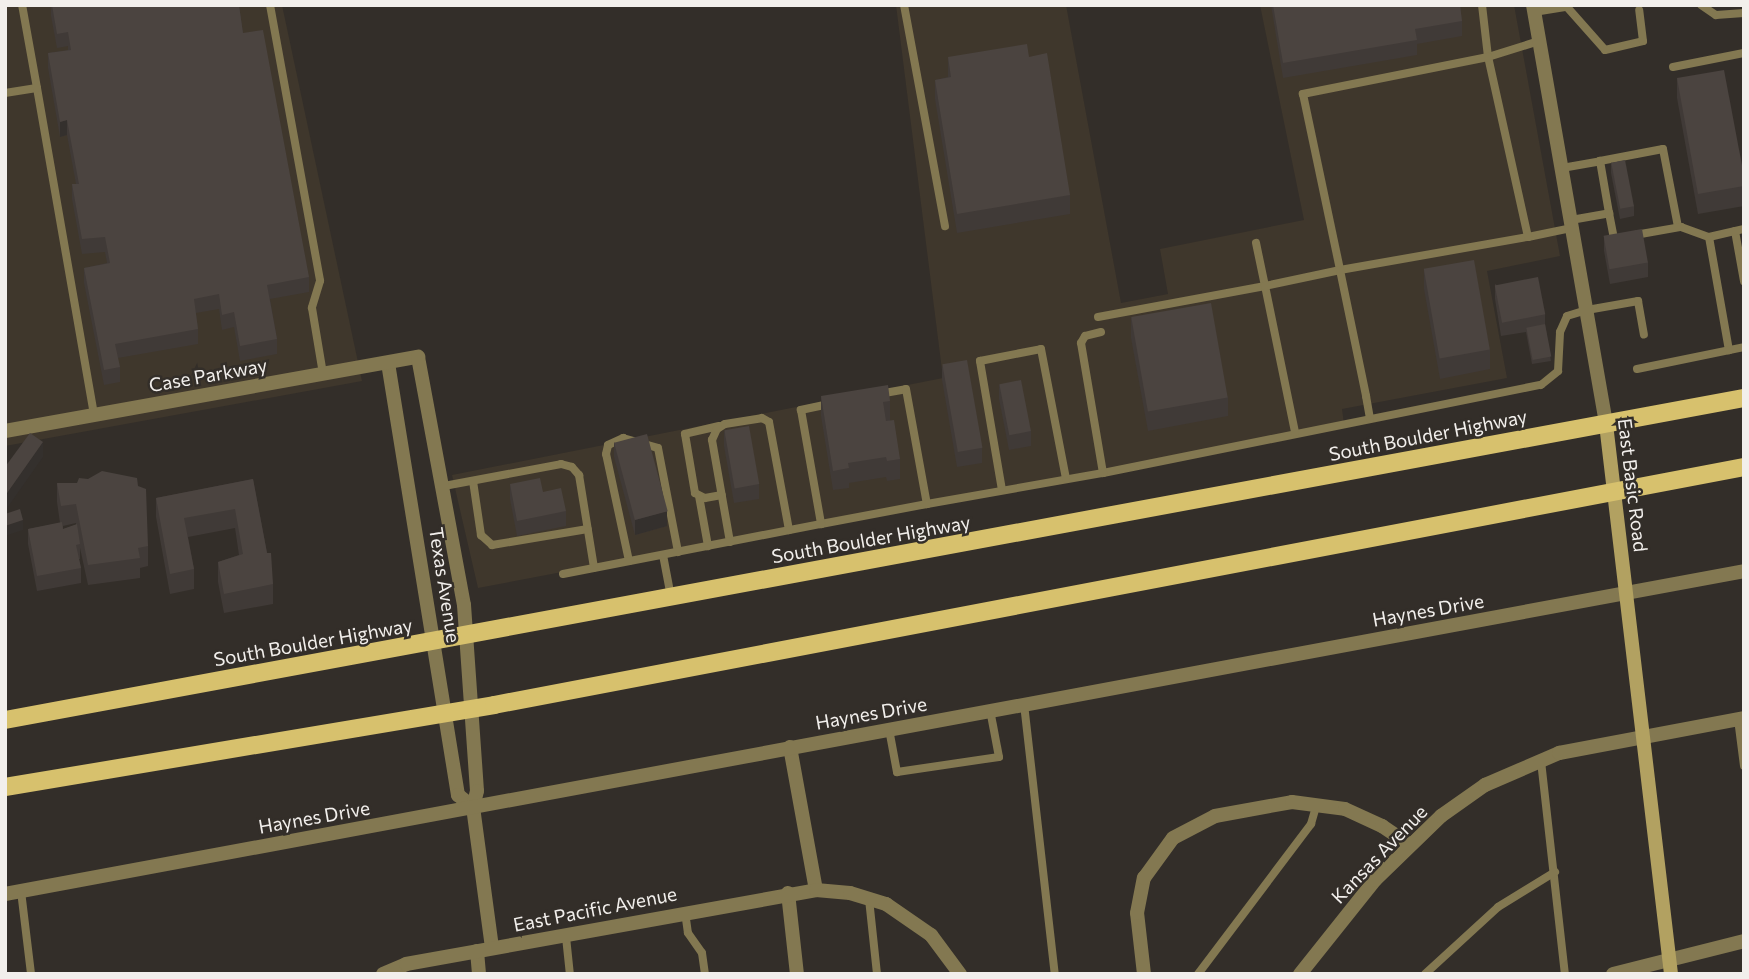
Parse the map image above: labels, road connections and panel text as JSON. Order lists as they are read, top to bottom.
{
  "streets": {
    "main road": ["South Boulder Highway"],
    "street": [
      "Case Parkway",
      "East Basic Road",
      "Texas Avenue",
      "Haynes Drive",
      "Kansas Avenue",
      "East Pacific Avenue"
    ]
  },
  "crossings": [
    ["Case Parkway", "Texas Avenue"],
    ["South Boulder Highway", "East Basic Road"],
    ["South Boulder Highway", "Texas Avenue"],
    ["East Basic Road", "Haynes Drive"],
    ["East Basic Road", "Kansas Avenue"],
    ["Texas Avenue", "Haynes Drive"],
    ["Texas Avenue", "East Pacific Avenue"]
  ]
}
